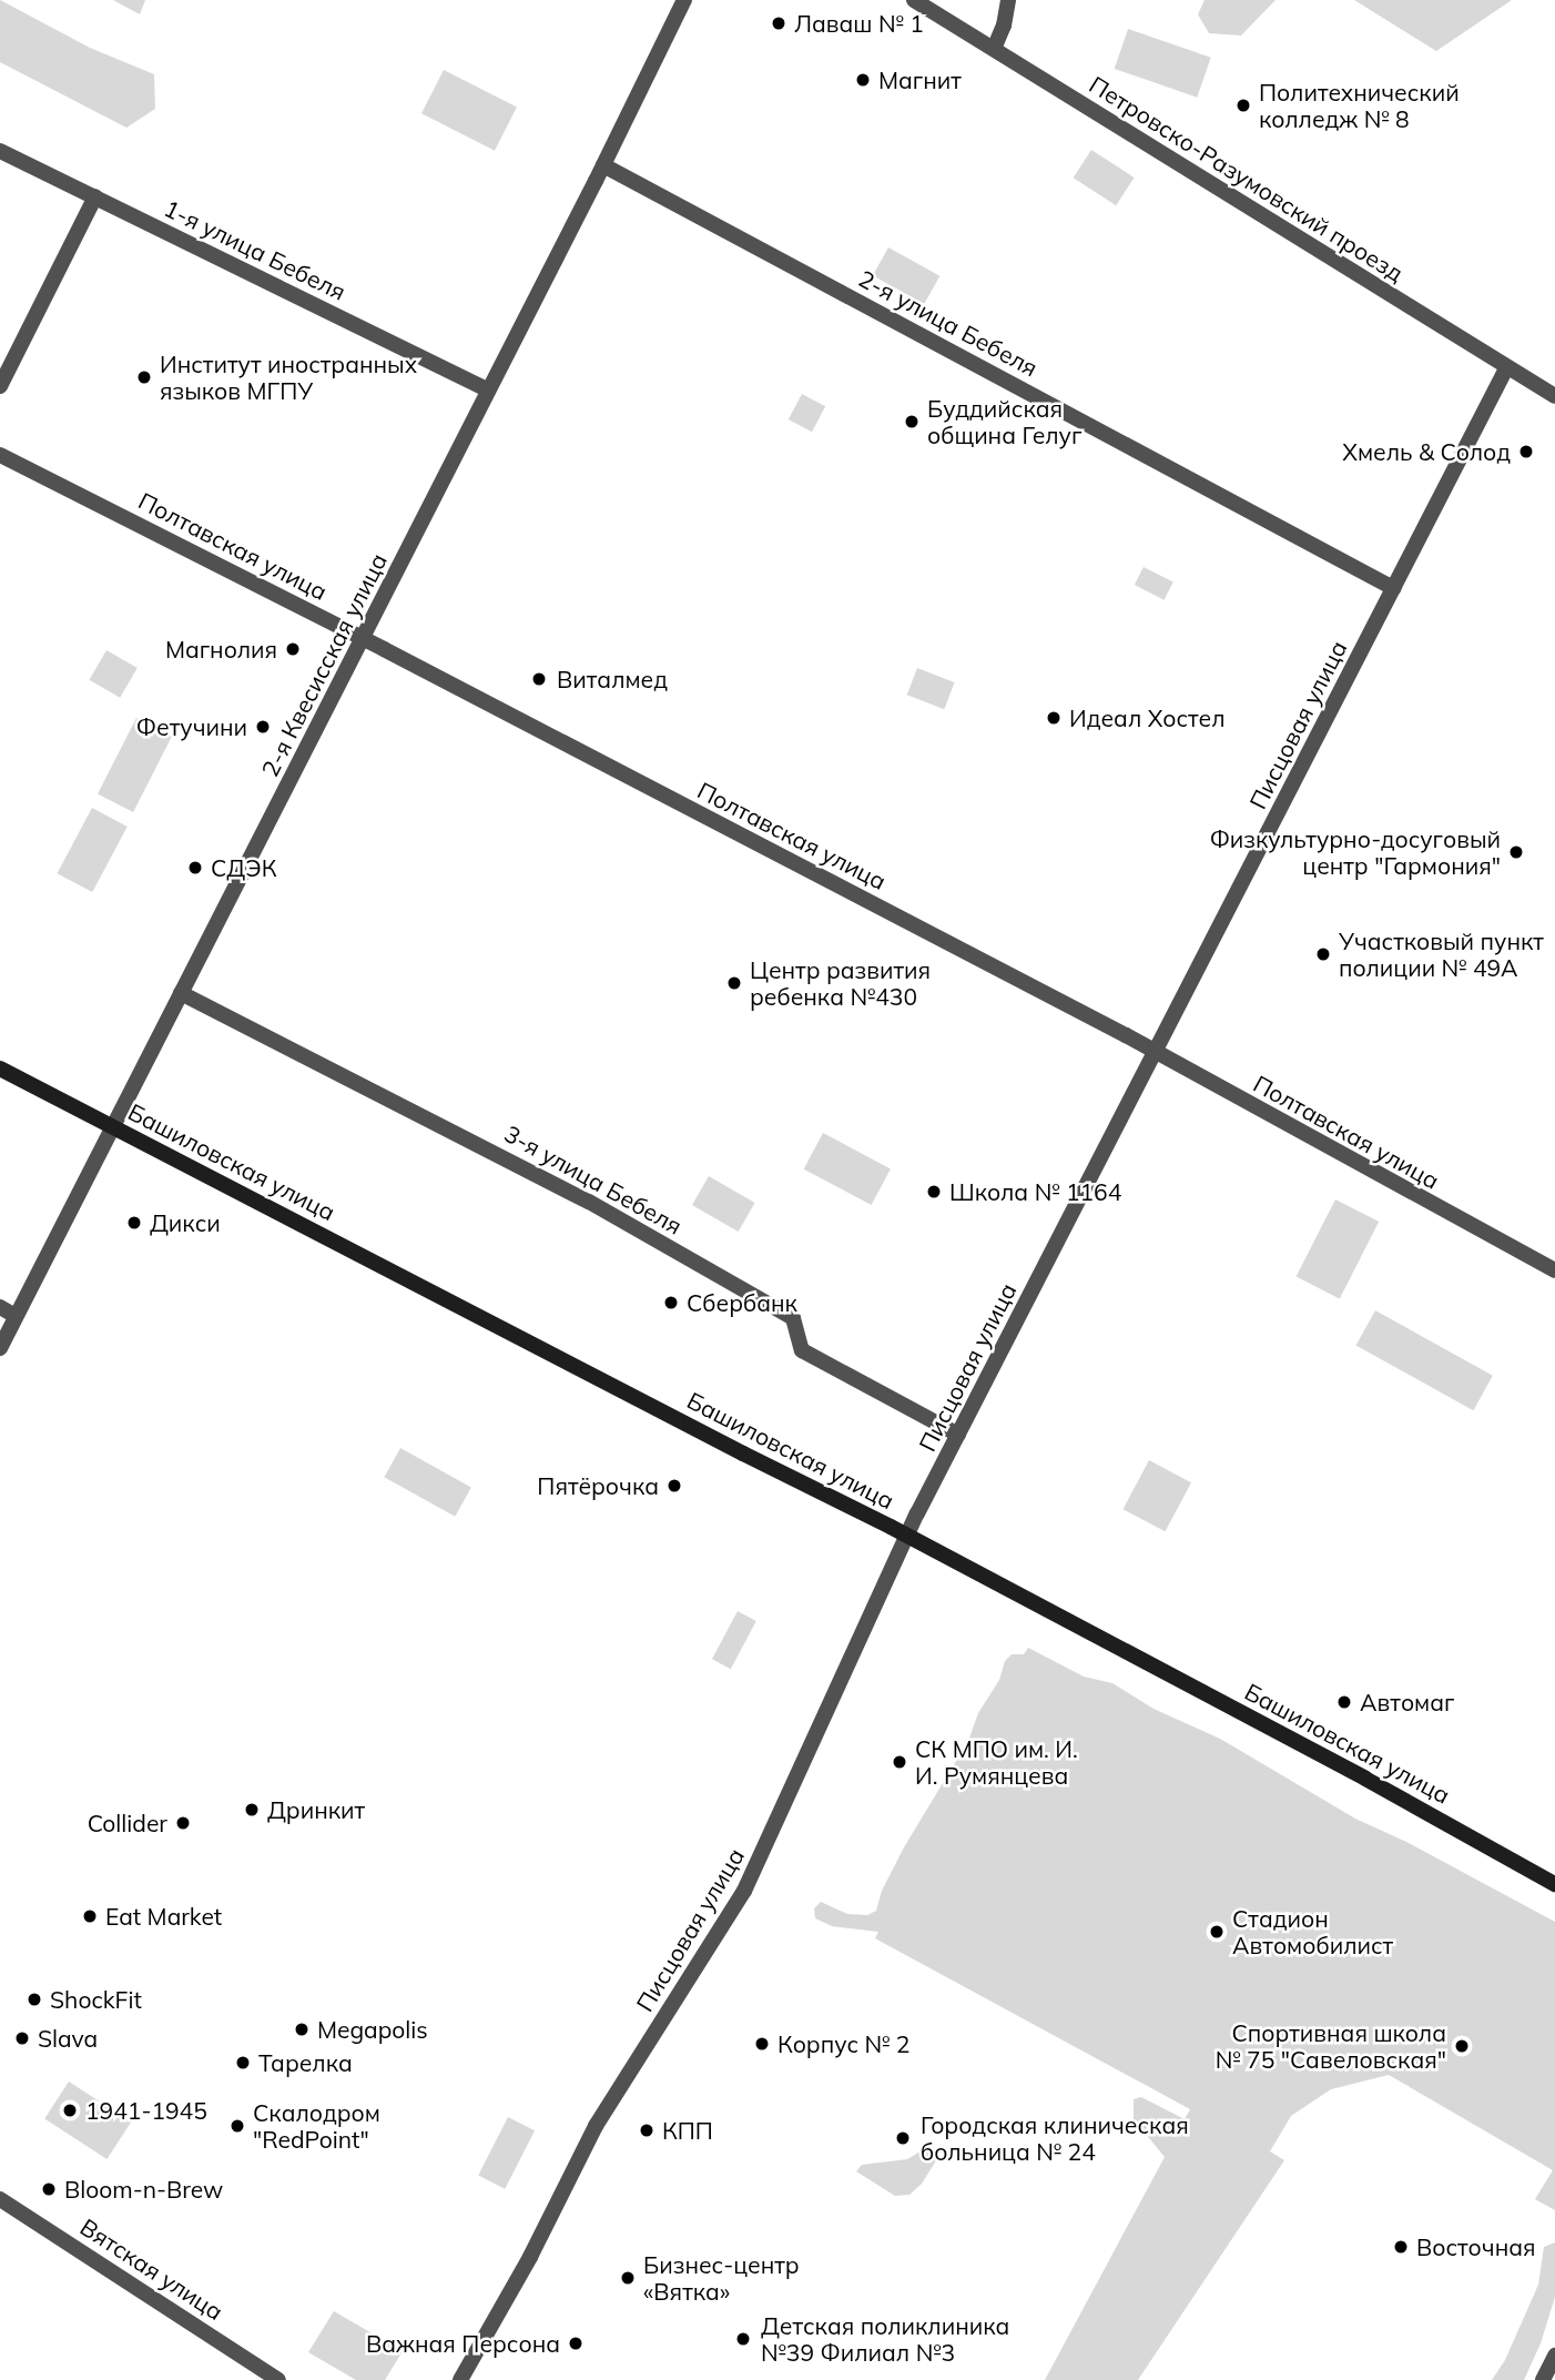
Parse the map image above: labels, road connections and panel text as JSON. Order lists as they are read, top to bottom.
{
  "streets": {
    "main road": ["Башиловская улица"],
    "street": [
      "Петровско-Разумовский проезд",
      "1-я улица Бебеля",
      "2-я улица Бебеля",
      "Полтавская улица",
      "2-я Квесисская улица",
      "Писцовая улица",
      "3-я улица Бебеля",
      "Вятская улица"
    ]
  },
  "crossings": [
    ["Петровско-Разумовский проезд", "Писцовая улица"],
    ["1-я улица Бебеля", "2-я Квесисская улица"],
    ["2-я улица Бебеля", "2-я Квесисская улица"],
    ["2-я улица Бебеля", "Писцовая улица"],
    ["Полтавская улица", "2-я Квесисская улица"],
    ["Полтавская улица", "Писцовая улица"],
    ["2-я Квесисская улица", "Башиловская улица"],
    ["2-я Квесисская улица", "3-я улица Бебеля"],
    ["Писцовая улица", "Башиловская улица"],
    ["Писцовая улица", "3-я улица Бебеля"]
  ],
  "places": [
    "Лаваш № 1",
    "Магнит",
    "Политехнический колледж № 8",
    "Институт иностранных языков МГПУ",
    "Буддийская община Гелуг",
    "Хмель & Солод",
    "Магнолия",
    "Виталмед",
    "Идеал Хостел",
    "Фетучини",
    "Физкультурно-досуговый центр \"Гармония\"",
    "СДЭК",
    "Участковый пункт полиции № 49А",
    "Центр развития ребенка №430",
    "Школа № 1164",
    "Дикси",
    "Сбербанк",
    "Пятёрочка",
    "Автомаг",
    "СК МПО им. И. И. Румянцева",
    "Дринкит",
    "Collider",
    "Eat Market",
    "Стадион Автомобилист",
    "ShockFit",
    "Megapolis",
    "Slava",
    "Корпус № 2",
    "Спортивная школа № 75 \"Савеловская\"",
    "Тарелка",
    "1941-1945",
    "Скалодром \"RedPoint\"",
    "КПП",
    "Городская клиническая больница № 24",
    "Bloom-n-Brew",
    "Восточная",
    "Бизнес-центр «Вятка»",
    "Детская поликлиника №39 Филиал №3",
    "Важная Персона"
  ]
}
